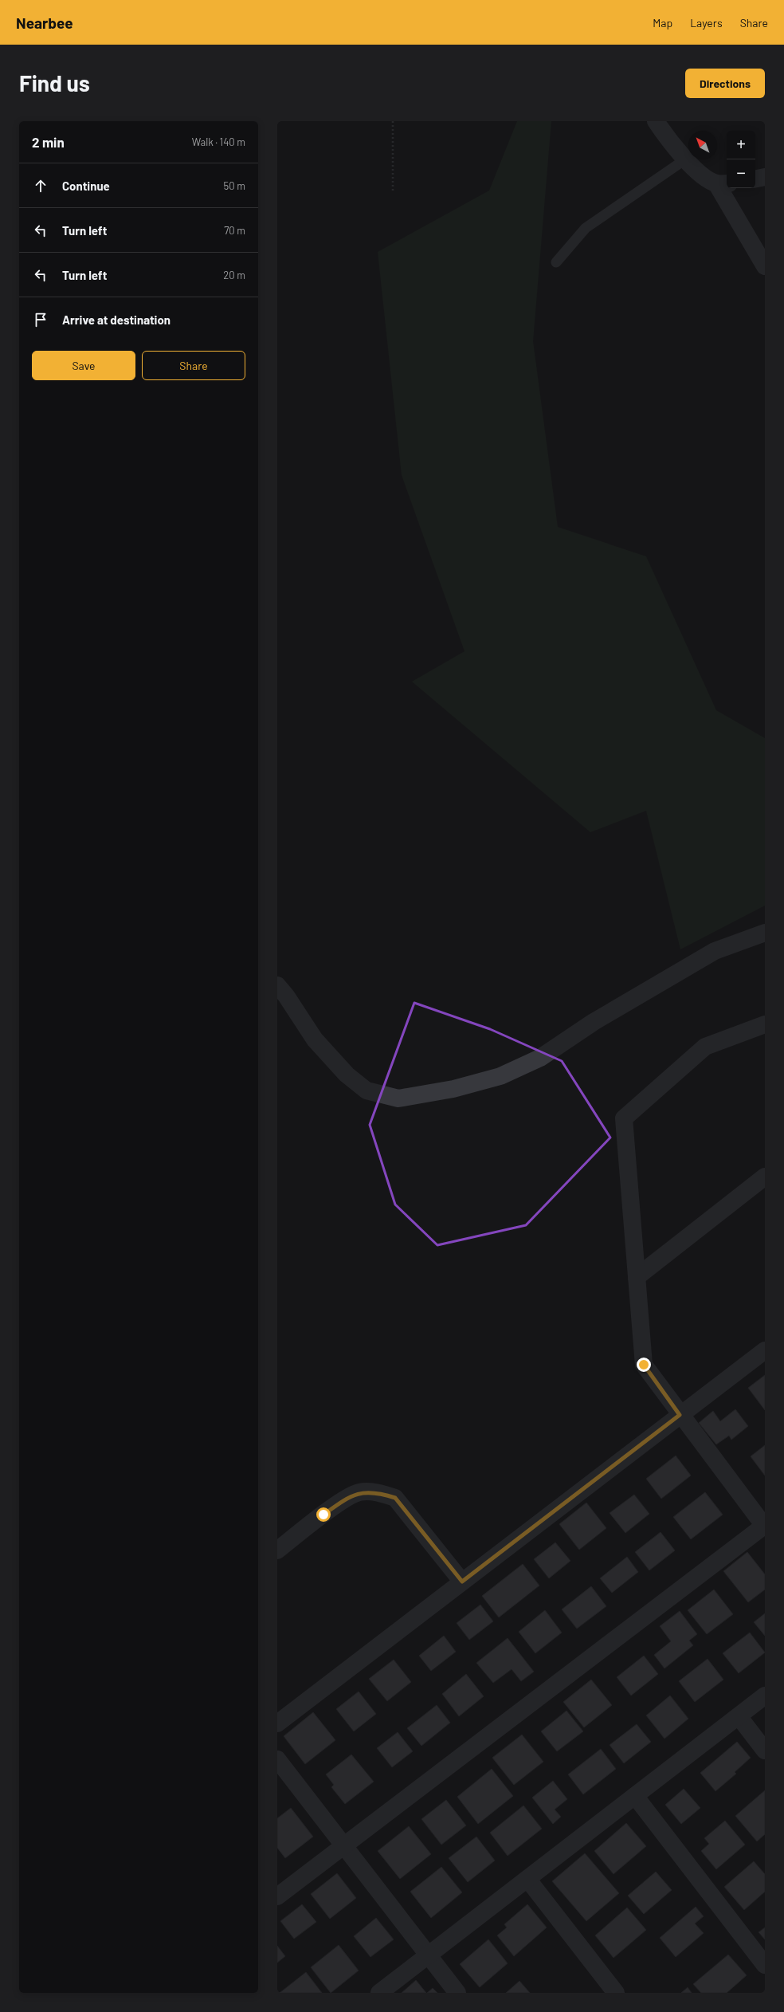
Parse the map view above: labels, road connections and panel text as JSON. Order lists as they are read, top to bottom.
{
  "north": "top left",
  "page": {
    "header": "Nearbee",
    "nav": ["Map", "Layers", "Share"],
    "buttons": [
      "Directions",
      ["Save", "Share"]
    ],
    "title": "Find us",
    "heading": ["2 min", "Walk · 140 m"],
    "map_buttons": ["+", "−"],
    "list": [
      ["Continue", "50 m"],
      ["Turn left", "70 m"],
      ["Turn left", "20 m"],
      "Arrive at destination"
    ]
  }
}
